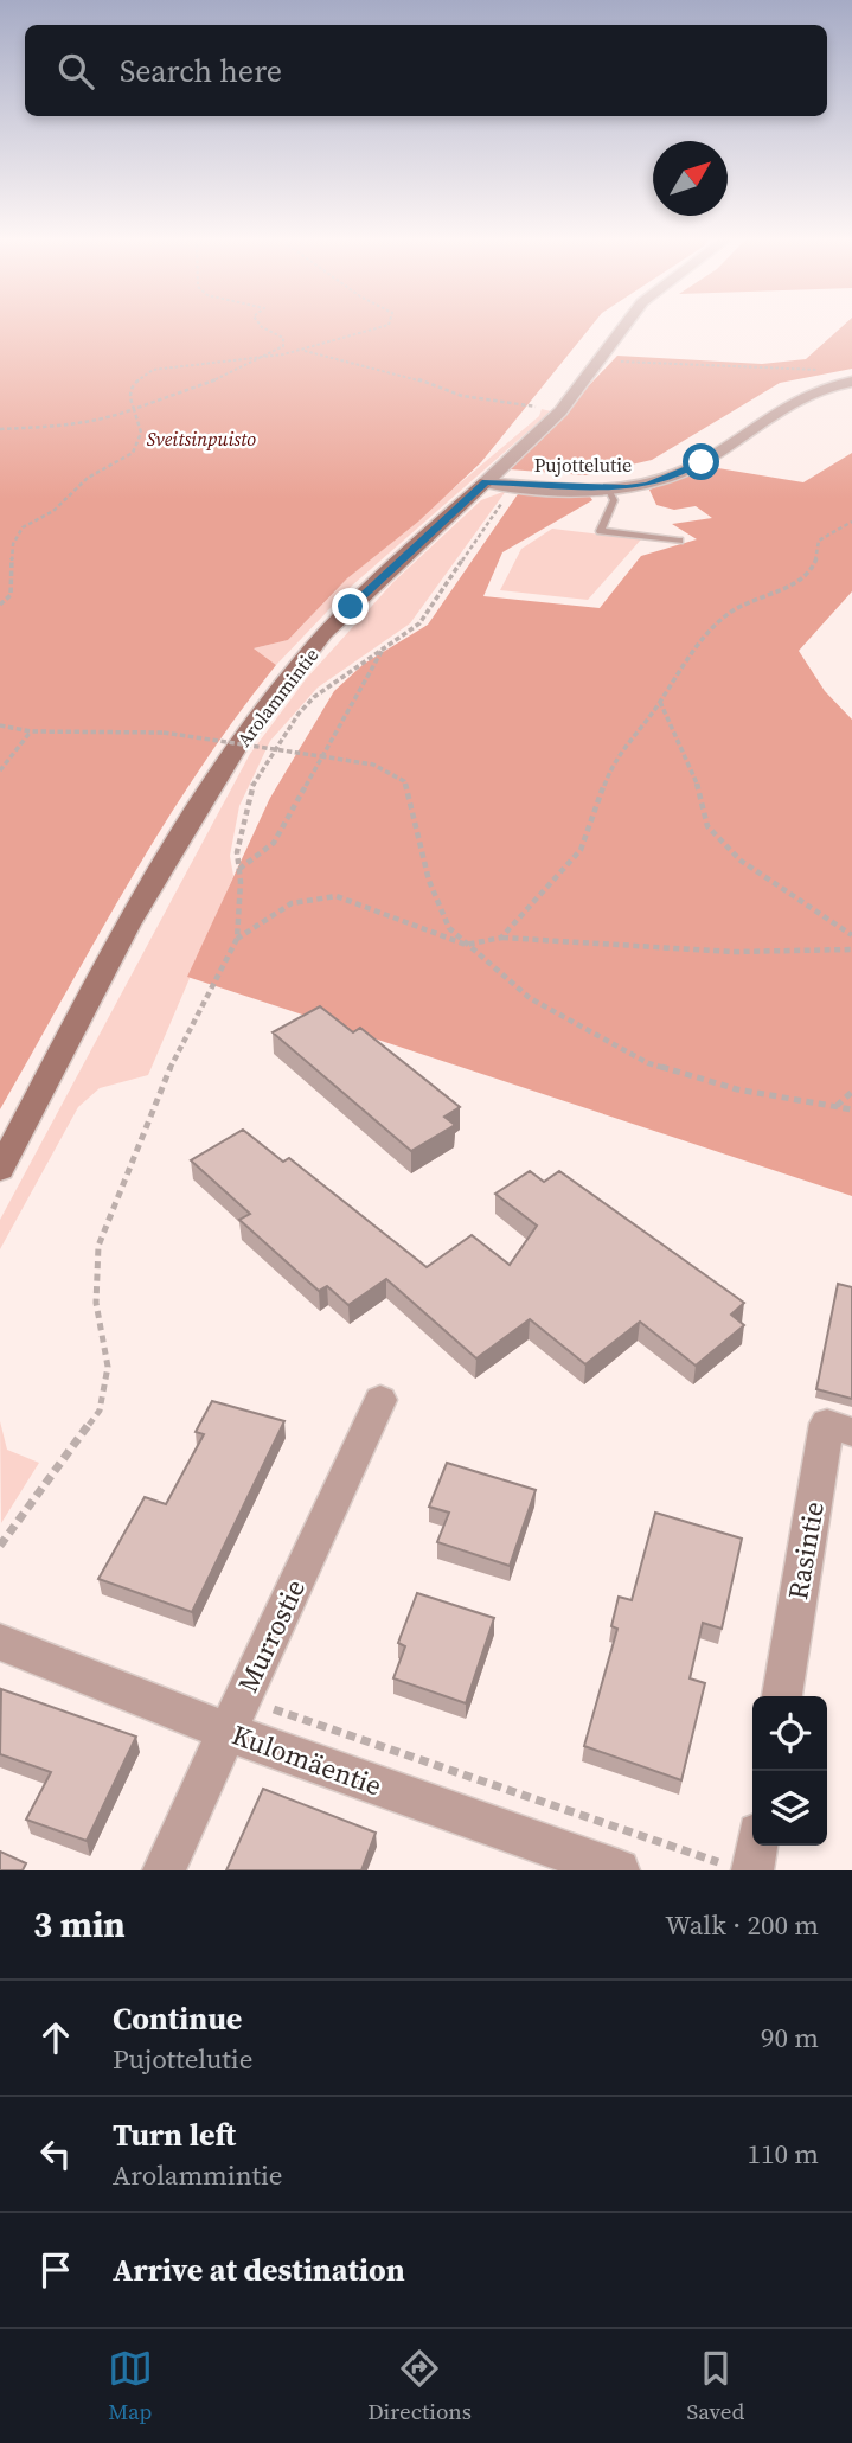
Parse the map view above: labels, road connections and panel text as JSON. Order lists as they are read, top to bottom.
{
  "streets": {
    "street": [
      "Pujottelutie",
      "Arolammintie",
      "Rasintie",
      "Murrostie",
      "Kulomäentie"
    ]
  },
  "crossings": [
    ["Pujottelutie", "Arolammintie"],
    ["Murrostie", "Kulomäentie"]
  ],
  "parks": ["Sveitsinpuisto"],
  "north": "top right",
  "page": {
    "search": "Search here",
    "heading": ["3 min", "Walk · 200 m"],
    "list": [
      ["Continue", "Pujottelutie", "90 m"],
      ["Turn left", "Arolammintie", "110 m"],
      "Arrive at destination"
    ],
    "nav": ["Map", "Directions", "Saved"]
  }
}
